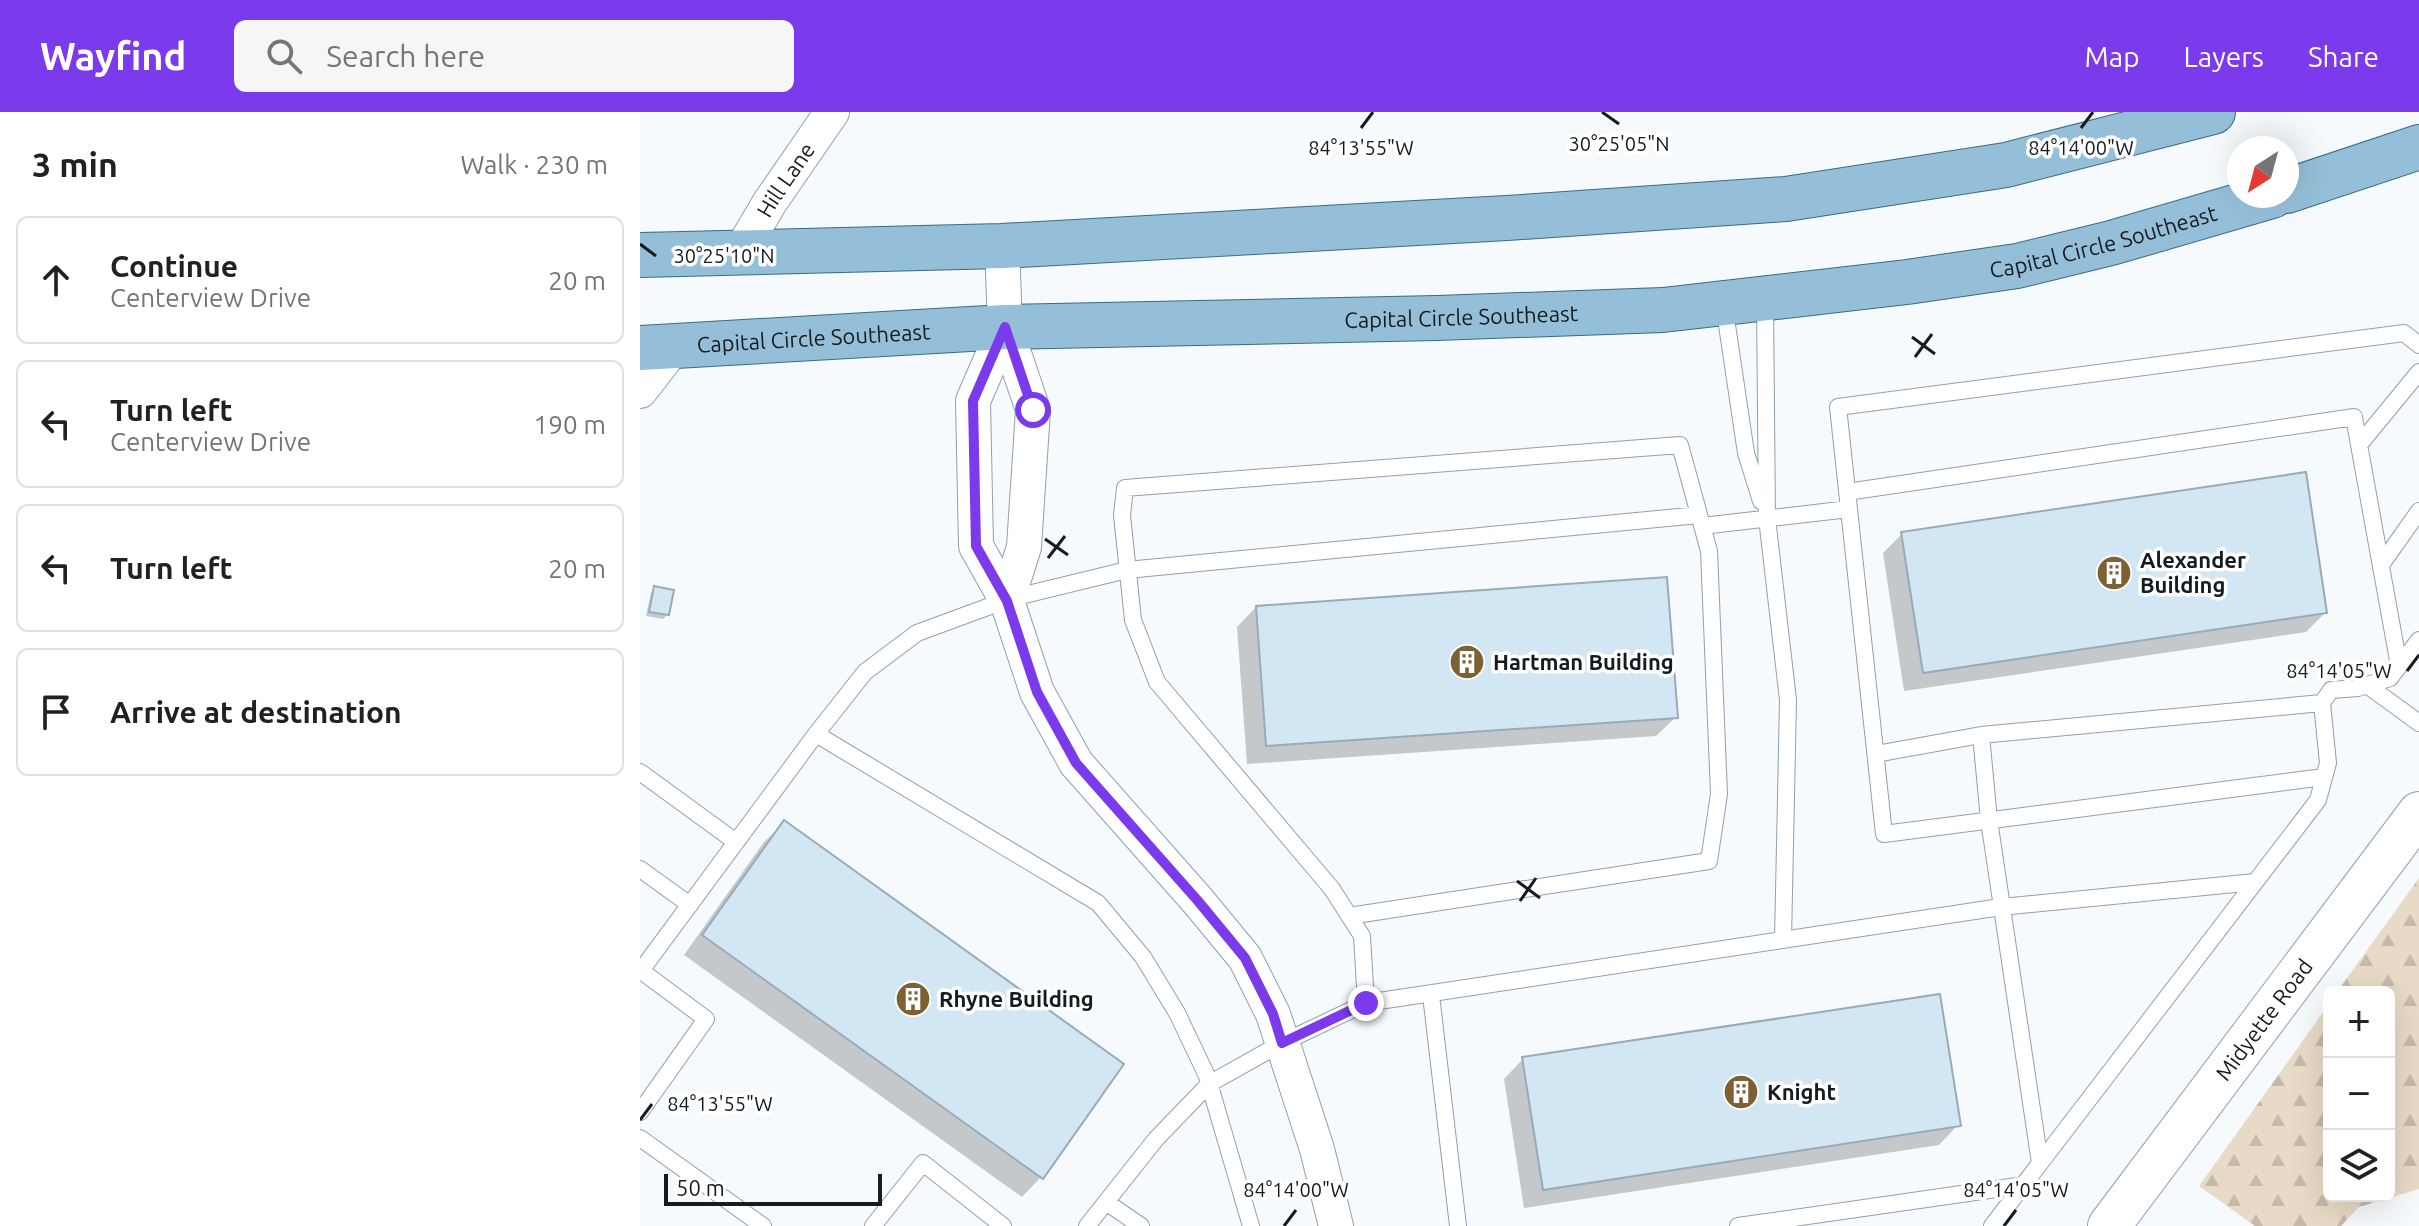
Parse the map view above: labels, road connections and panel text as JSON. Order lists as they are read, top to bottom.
{
  "streets": {
    "main road": ["Capital Circle Southeast"],
    "street": ["Hill Lane", "Midyette Road"]
  },
  "places": {
    "building": [
      "Alexander Building",
      "Hartman Building",
      "Rhyne Building",
      "Knight"
    ]
  },
  "scale_bar": "50 m",
  "north": "bottom left",
  "page": {
    "header": "Wayfind",
    "search": "Search here",
    "nav": ["Map", "Layers", "Share"],
    "heading": ["3 min", "Walk · 230 m"],
    "list": [
      ["Continue", "Centerview Drive", "20 m"],
      ["Turn left", "Centerview Drive", "190 m"],
      ["Turn left", "20 m"],
      "Arrive at destination"
    ],
    "map_buttons": ["+", "−"],
    "scale": "50 m"
  },
  "coordinates": [
    "30°25'05\"N",
    "84°13'55\"W",
    "84°14'00\"W",
    "30°25'10\"N",
    "84°14'05\"W"
  ]
}
